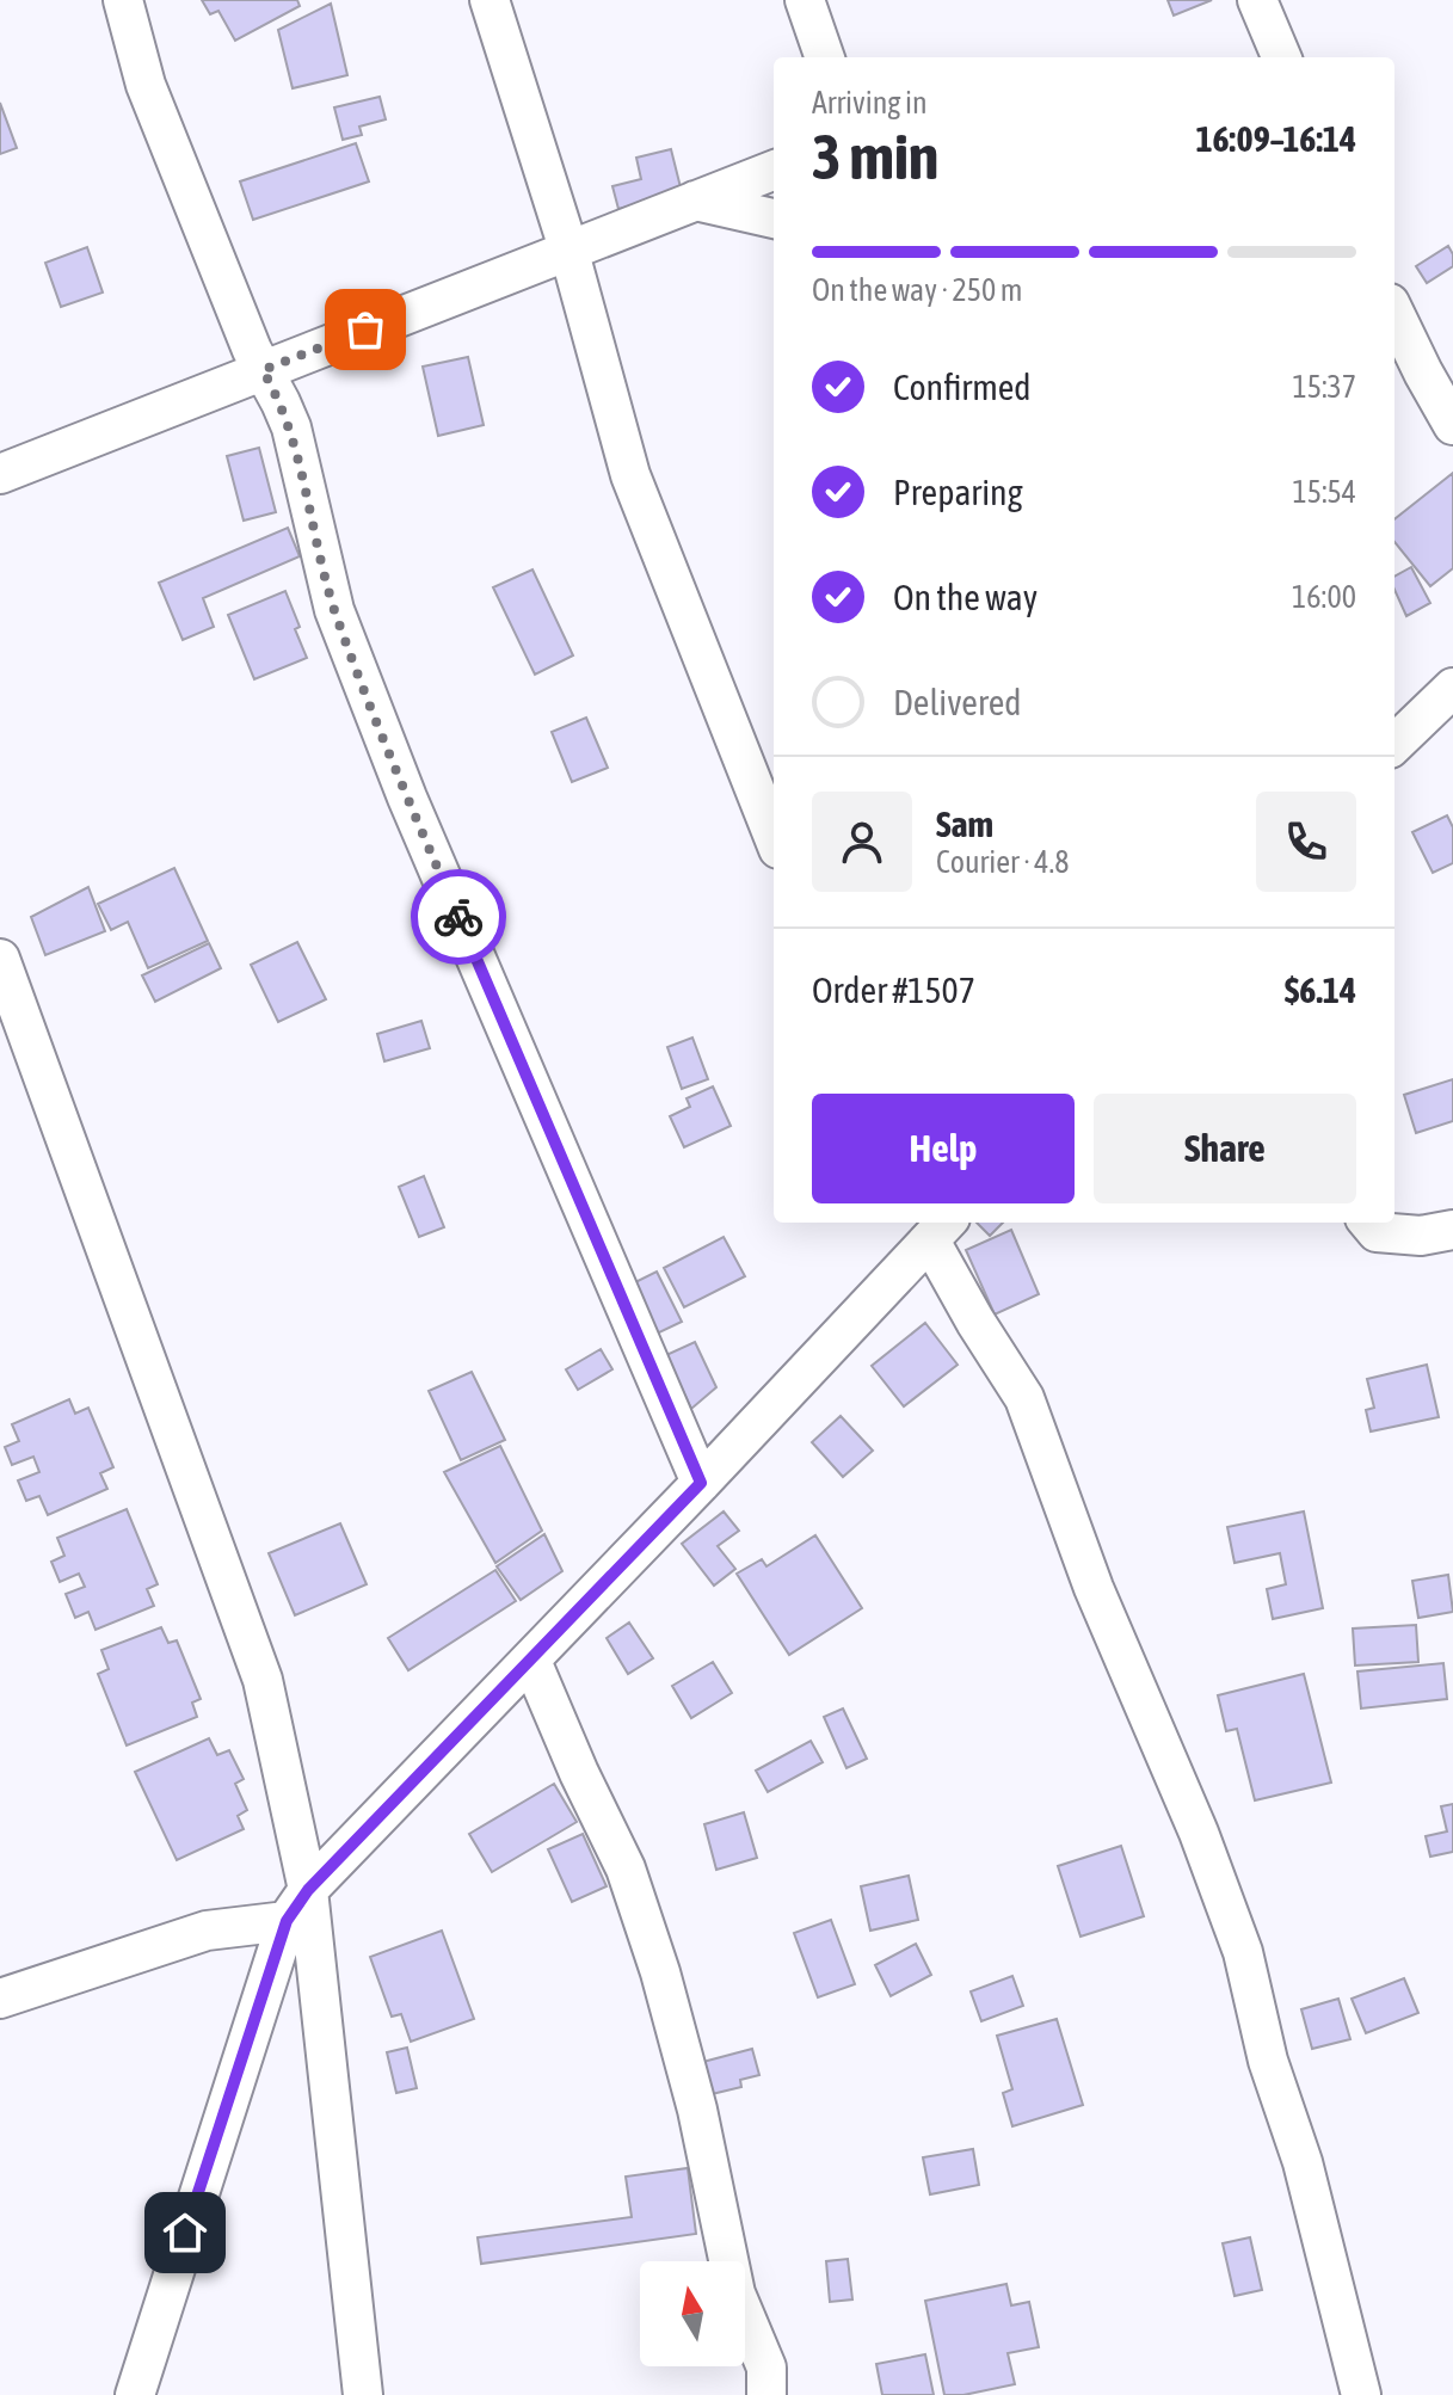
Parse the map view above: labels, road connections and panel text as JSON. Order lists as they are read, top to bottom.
{
  "north": "top",
  "page": {
    "heading": ["3 min", "Arriving in", "16:09–16:14"],
    "panel": [
      "Sam",
      "Courier · 4.8",
      "Order #1507",
      "$6.14"
    ],
    "bar": "On the way · 250 m",
    "list": [
      ["Confirmed", "15:37"],
      ["Preparing", "15:54"],
      ["On the way", "16:00"],
      "Delivered"
    ],
    "buttons": ["Help", "Share"]
  }
}
